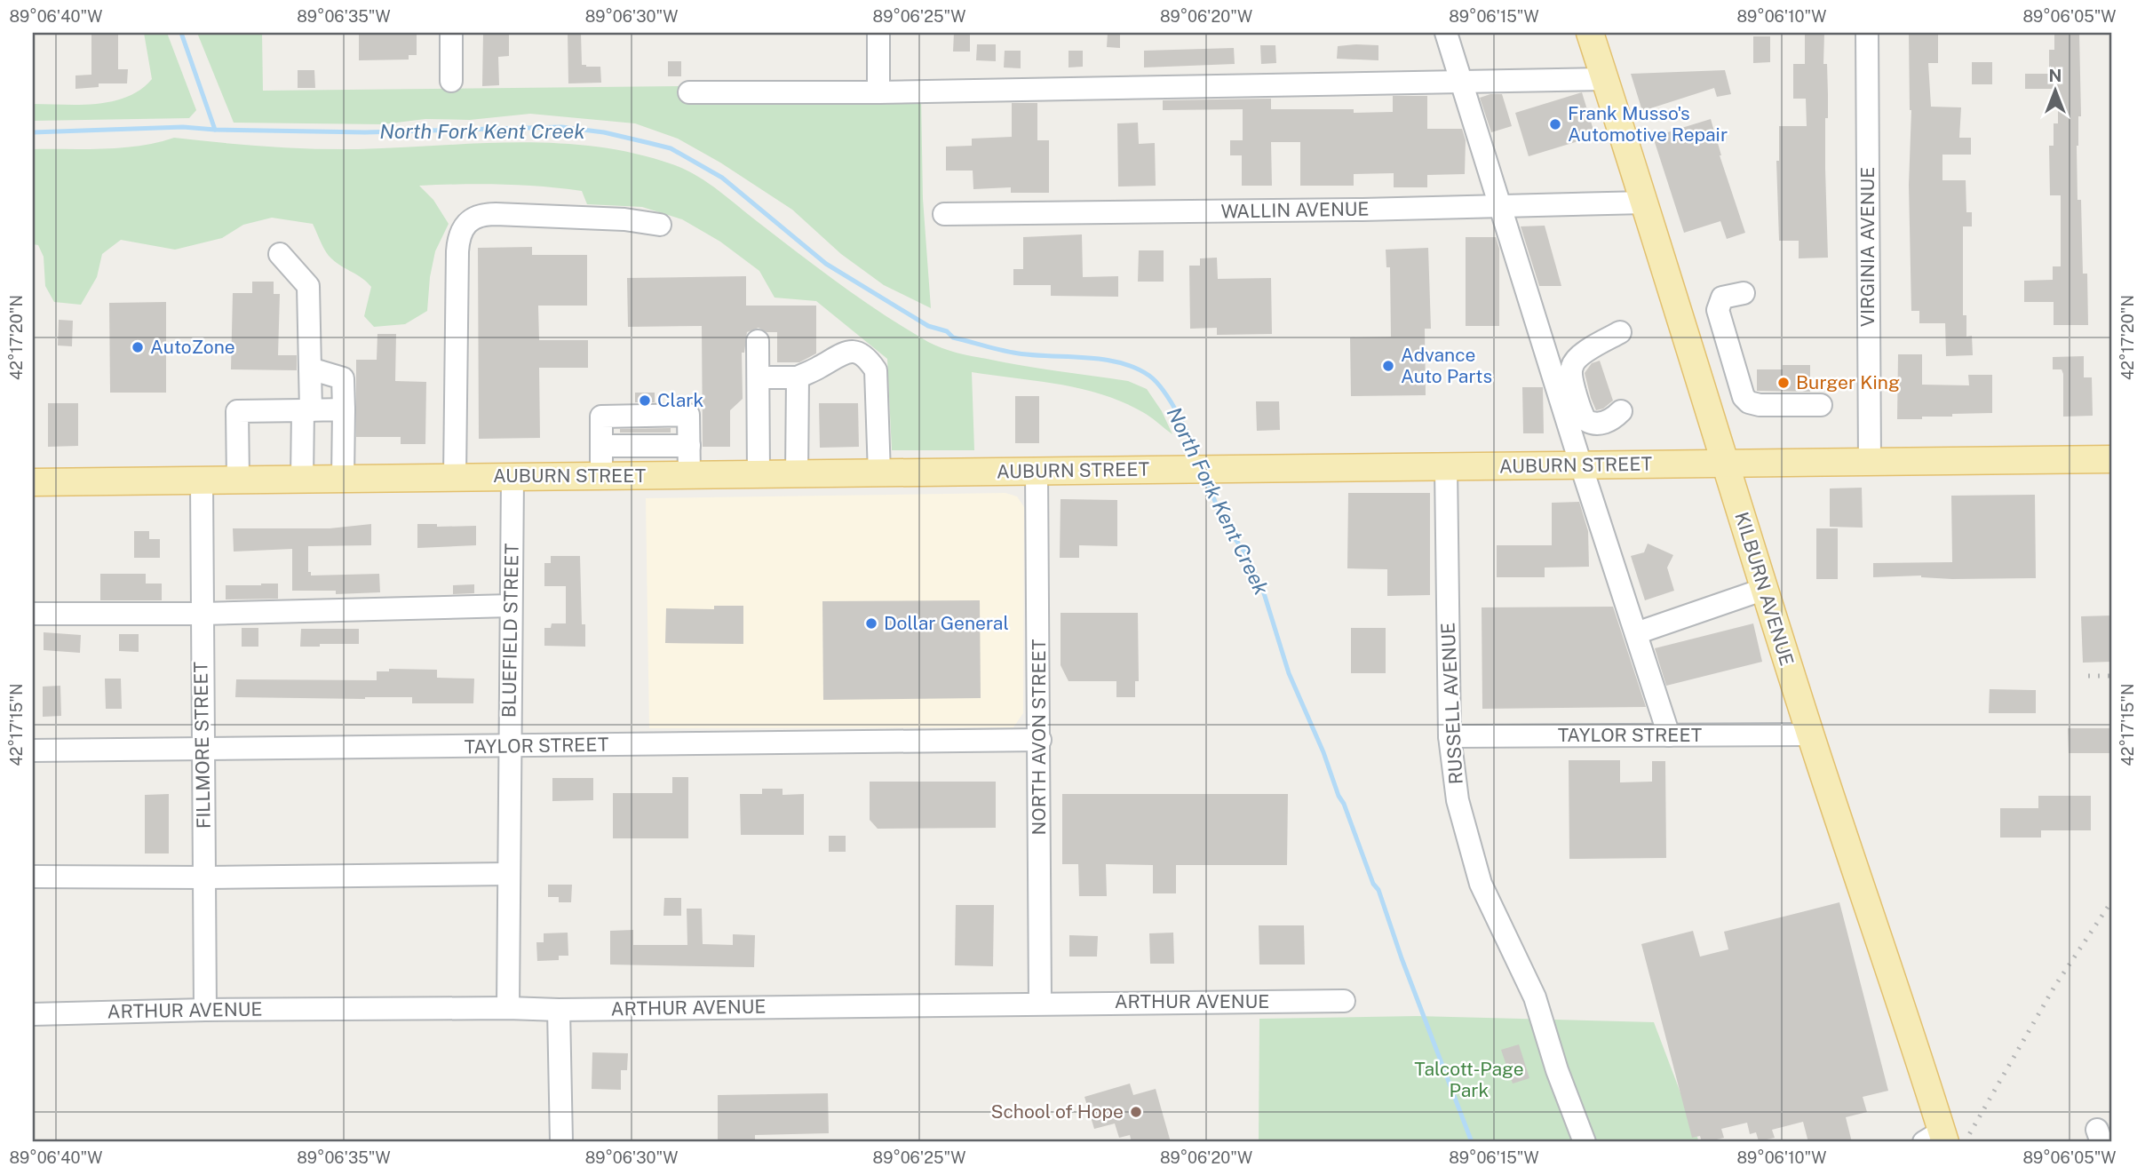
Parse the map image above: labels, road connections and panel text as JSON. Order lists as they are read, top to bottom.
{
  "streets": {
    "main road": ["AUBURN STREET", "KILBURN AVENUE"],
    "street": [
      "WALLIN AVENUE",
      "VIRGINIA AVENUE",
      "BLUEFIELD STREET",
      "RUSSELL AVENUE",
      "TAYLOR STREET",
      "NORTH AVON STREET",
      "FILLMORE STREET",
      "ARTHUR AVENUE"
    ]
  },
  "crossings": [
    ["WALLIN AVENUE", "KILBURN AVENUE"],
    ["VIRGINIA AVENUE", "AUBURN STREET"],
    ["AUBURN STREET", "KILBURN AVENUE"],
    ["AUBURN STREET", "BLUEFIELD STREET"],
    ["AUBURN STREET", "RUSSELL AVENUE"],
    ["AUBURN STREET", "NORTH AVON STREET"],
    ["AUBURN STREET", "FILLMORE STREET"],
    ["KILBURN AVENUE", "TAYLOR STREET"],
    ["BLUEFIELD STREET", "TAYLOR STREET"],
    ["BLUEFIELD STREET", "ARTHUR AVENUE"],
    ["RUSSELL AVENUE", "TAYLOR STREET"],
    ["TAYLOR STREET", "NORTH AVON STREET"],
    ["TAYLOR STREET", "FILLMORE STREET"],
    ["NORTH AVON STREET", "ARTHUR AVENUE"],
    ["FILLMORE STREET", "ARTHUR AVENUE"]
  ],
  "water": ["North Fork Kent Creek"],
  "parks": ["Talcott-Page Park"],
  "places": [
    "Frank Musso's Automotive Repair",
    "AutoZone",
    "Advance Auto Parts",
    "Burger King",
    "Clark",
    "Dollar General",
    "School of Hope"
  ],
  "north": "top",
  "coordinates": [
    "89°06'40\"W",
    "89°06'35\"W",
    "89°06'30\"W",
    "89°06'25\"W",
    "89°06'20\"W",
    "89°06'15\"W",
    "89°06'10\"W",
    "89°06'05\"W",
    "42°17'20\"N",
    "42°17'15\"N"
  ]
}
